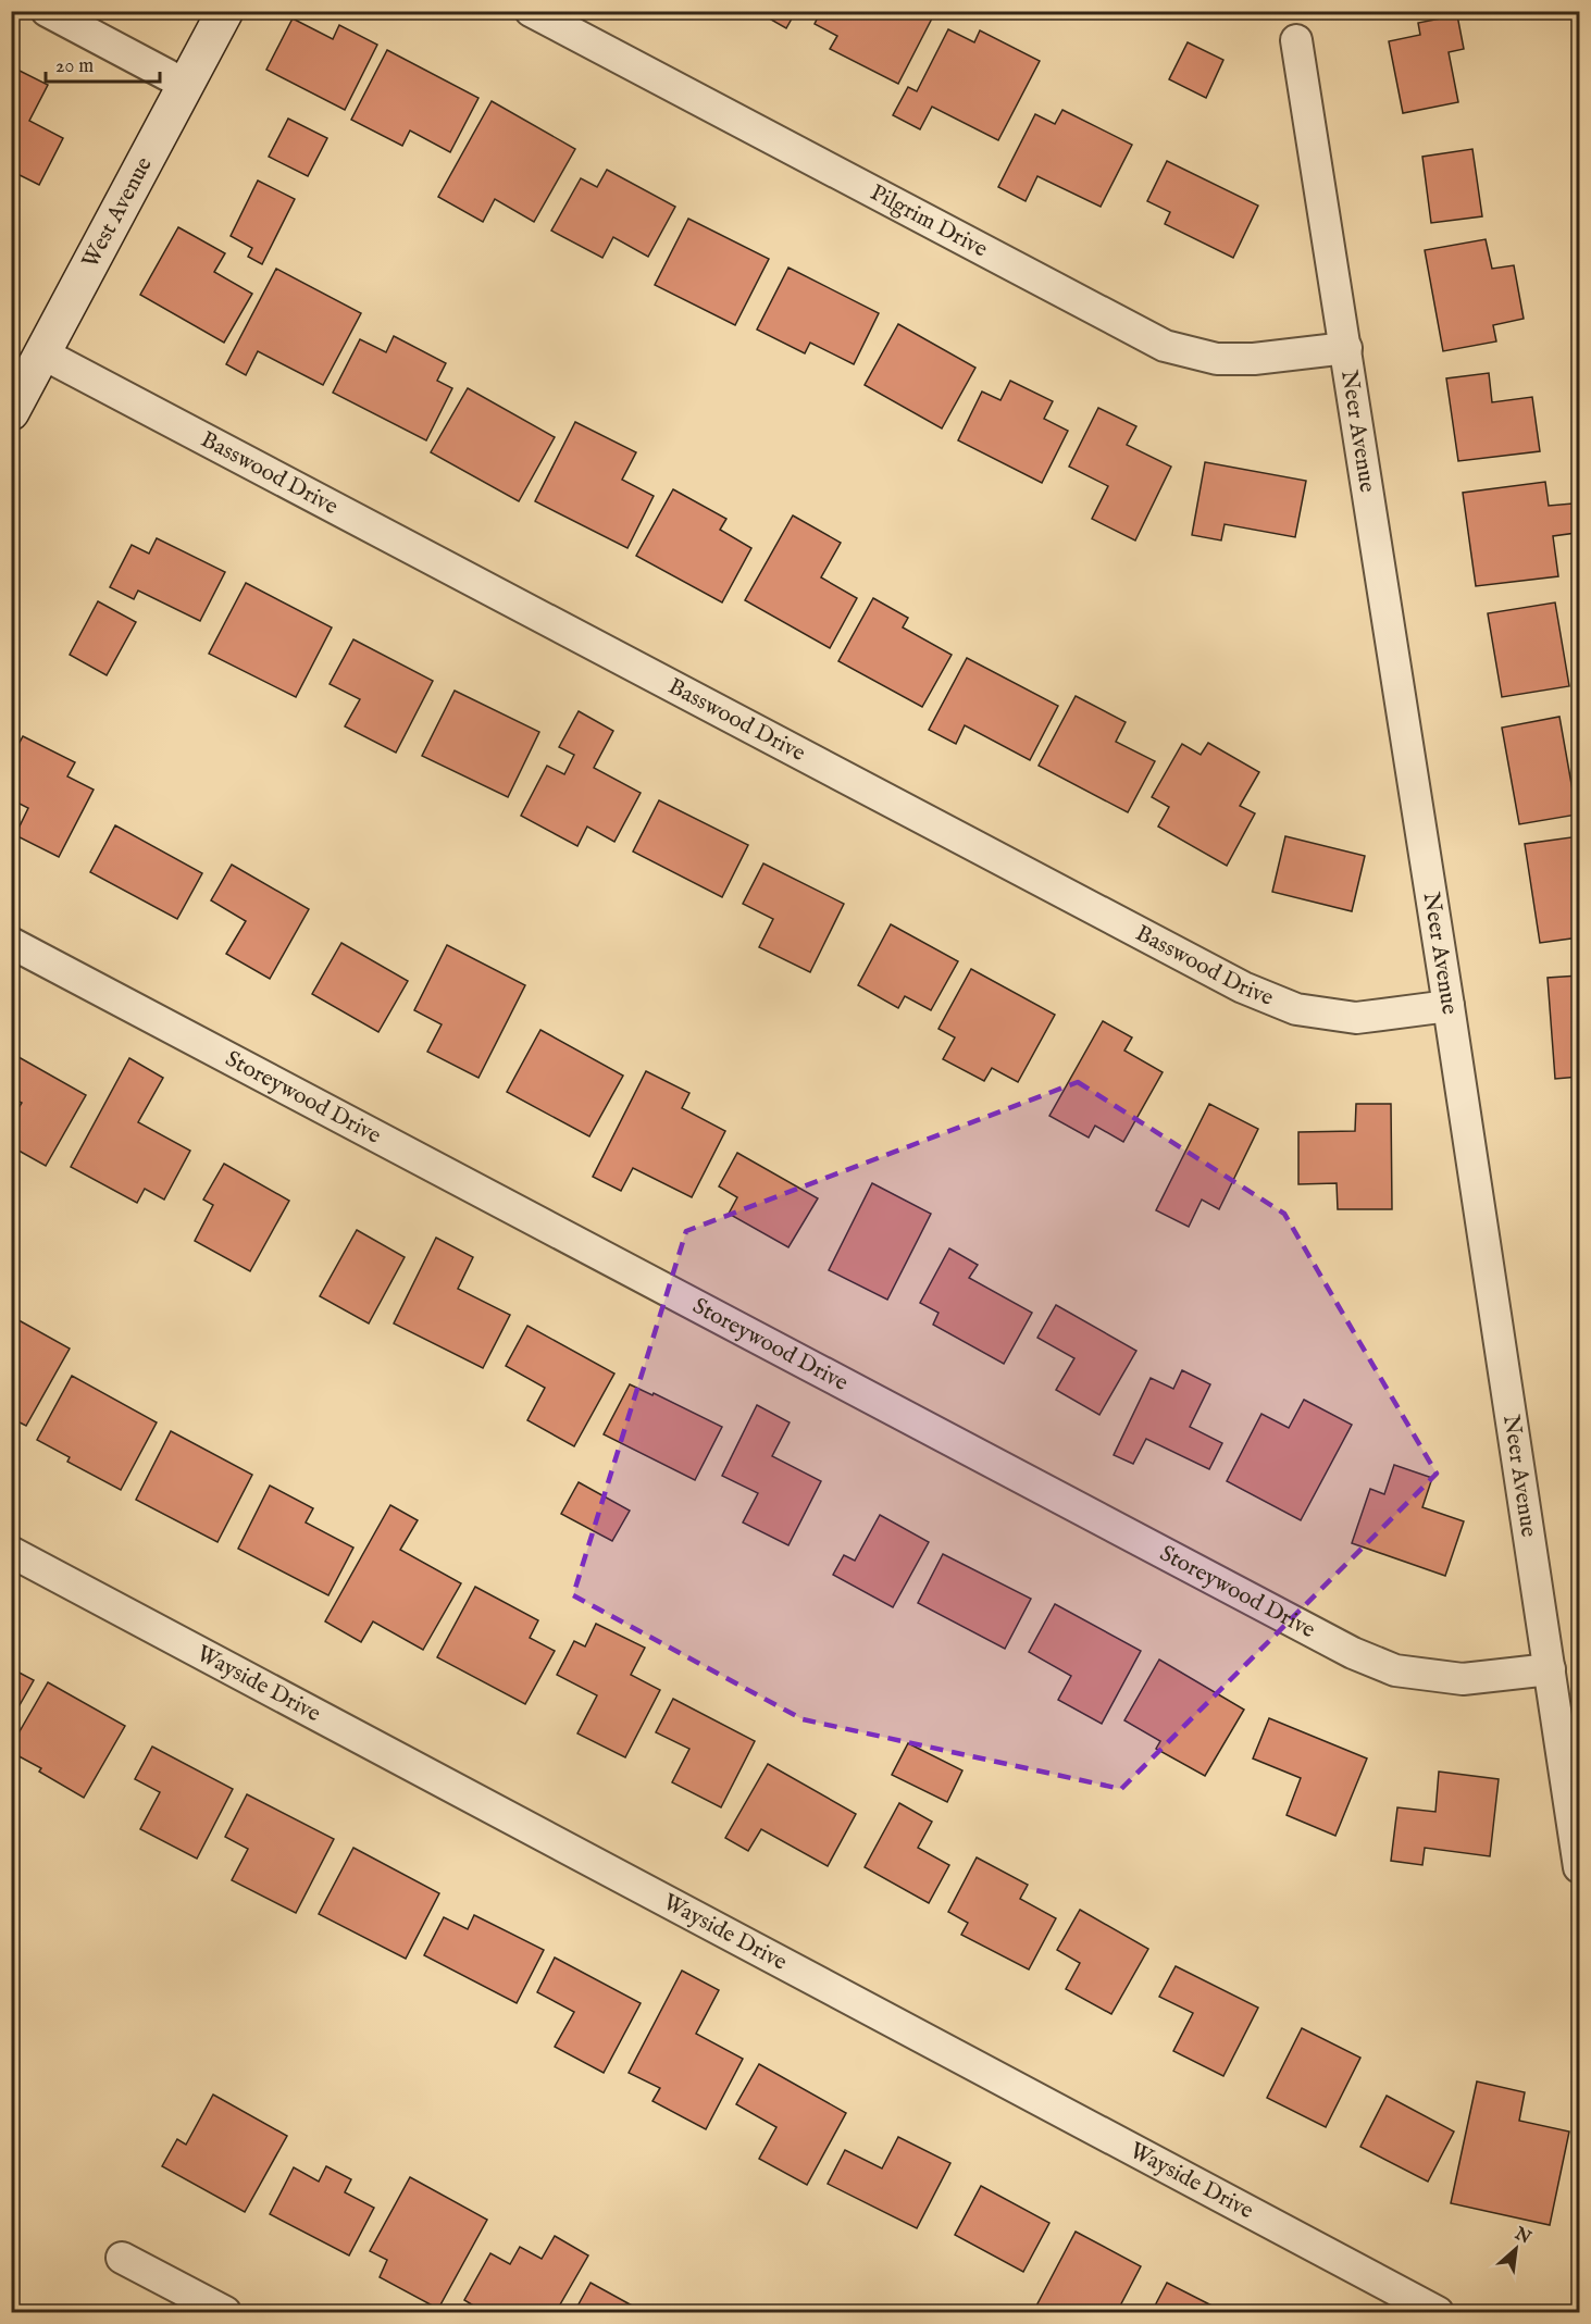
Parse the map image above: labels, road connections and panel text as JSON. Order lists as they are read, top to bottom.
{
  "streets": {
    "main road": ["West Avenue"],
    "street": [
      "Pilgrim Drive",
      "Neer Avenue",
      "Basswood Drive",
      "Storeywood Drive",
      "Wayside Drive"
    ]
  },
  "crossings": [
    ["West Avenue", "Basswood Drive"],
    ["Pilgrim Drive", "Neer Avenue"],
    ["Neer Avenue", "Basswood Drive"],
    ["Neer Avenue", "Storeywood Drive"]
  ],
  "scale_bar": "20 m",
  "north": "top right"
}
